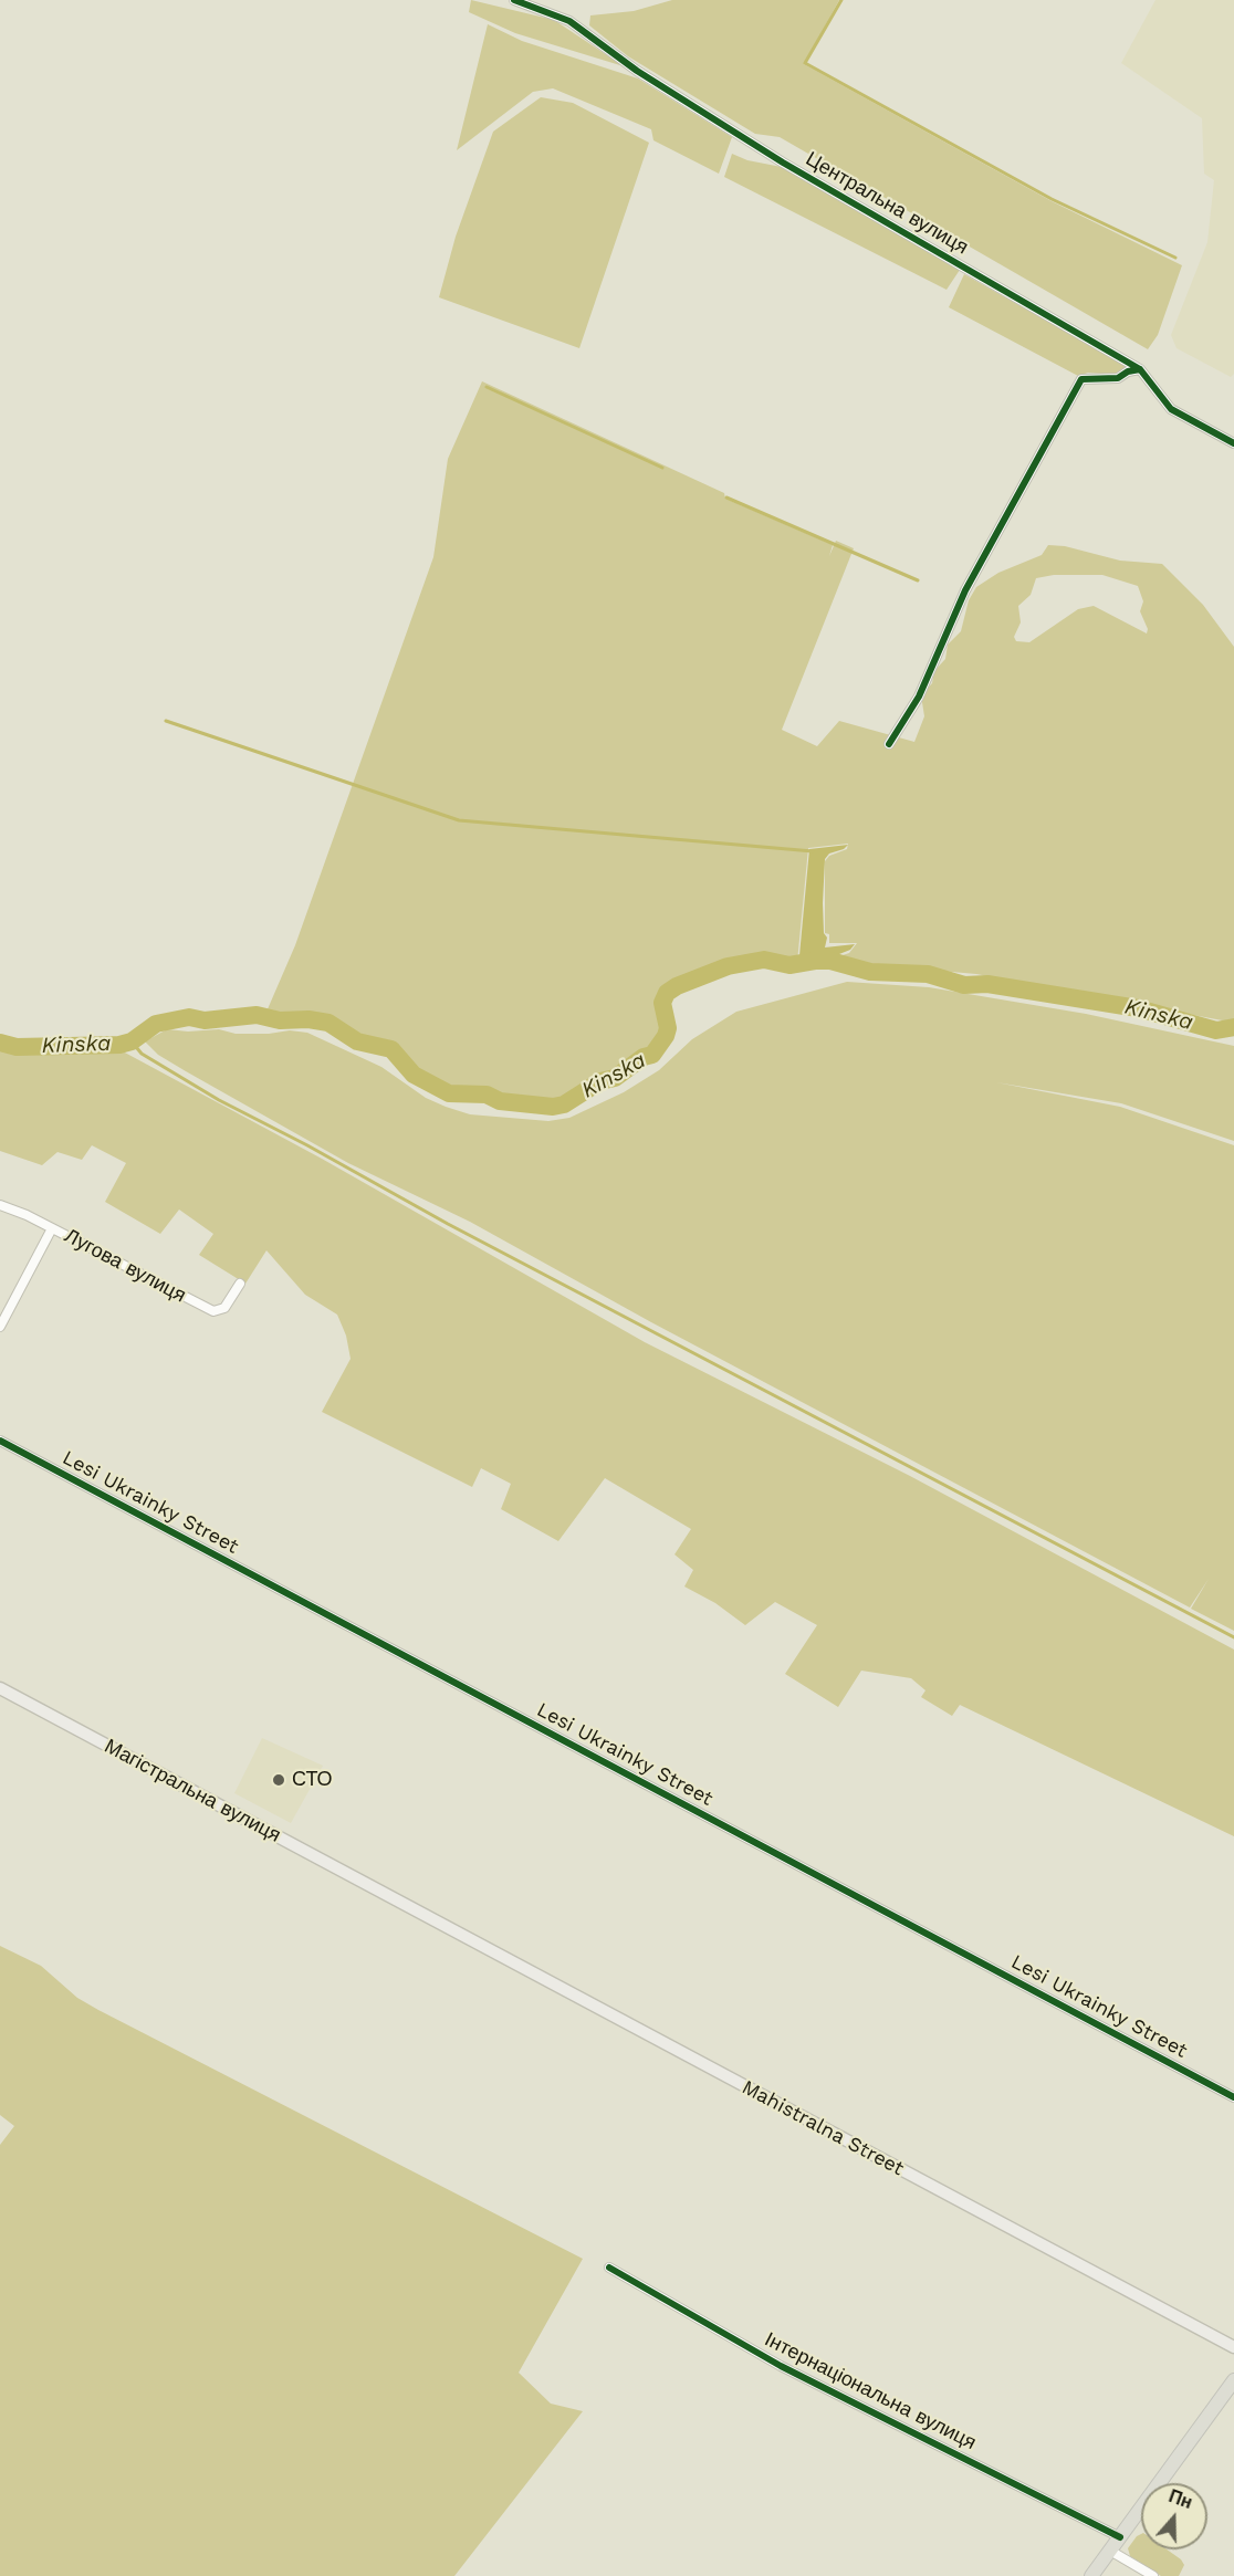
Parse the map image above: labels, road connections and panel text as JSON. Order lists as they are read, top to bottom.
{
  "streets": {
    "main road": ["Магістральна вулиця", "Mahistralna Street"],
    "street": [
      "Центральна вулиця",
      "Лугова вулиця",
      "Lesi Ukrainky Street",
      "Інтернаціональна вулиця"
    ]
  },
  "crossings": [
    ["Магістральна вулиця", "Mahistralna Street"]
  ],
  "water": ["Kinska"],
  "places": ["СТО"],
  "north": "top"
}
